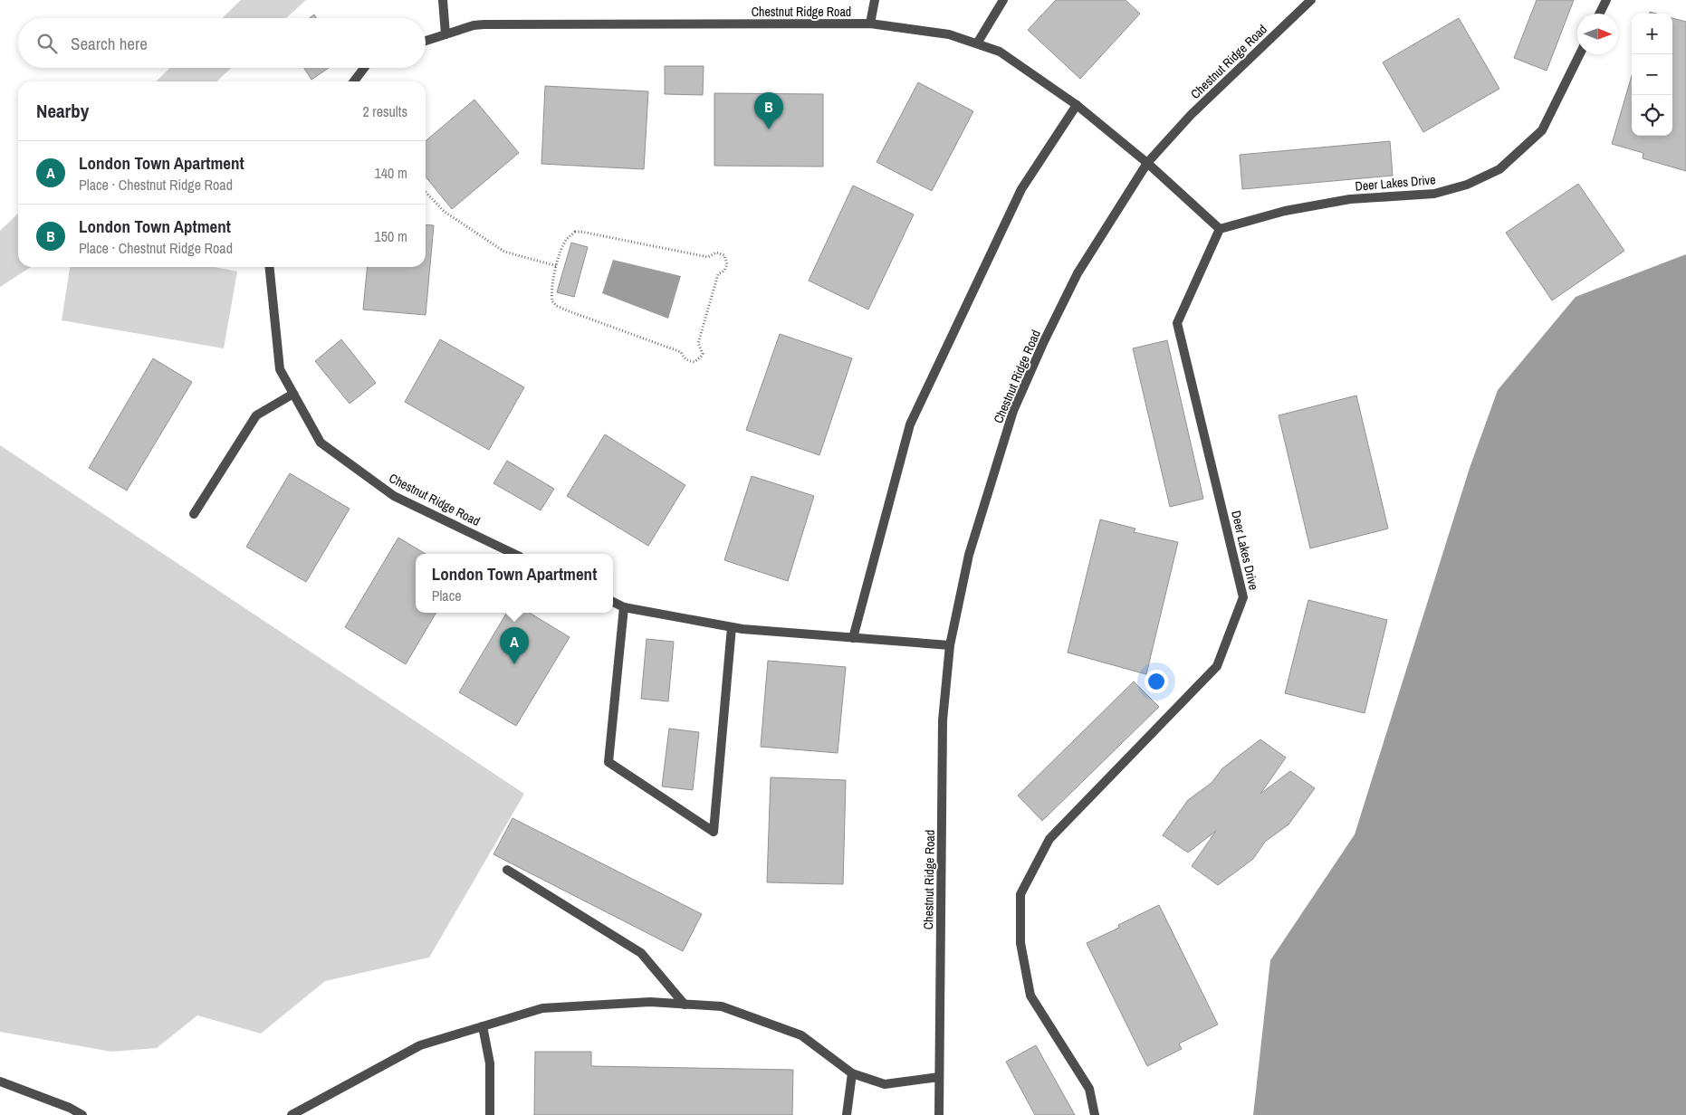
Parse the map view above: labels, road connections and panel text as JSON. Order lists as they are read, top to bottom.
{
  "streets": {
    "street": ["Chestnut Ridge Road", "Deer Lakes Drive"]
  },
  "north": "right",
  "page": {
    "map_buttons": ["+", "−"],
    "search": "Search here",
    "heading": ["Nearby", "2 results"],
    "pins": ["B", "A"],
    "list": [
      {
        "mark": "A",
        "name": "London Town Apartment",
        "note": "Place · Chestnut Ridge Road",
        "value": "140 m"
      },
      {
        "mark": "B",
        "name": "London Town Aptment",
        "note": "Place · Chestnut Ridge Road",
        "value": "150 m"
      }
    ],
    "popup": ["London Town Apartment", "Place"]
  }
}
